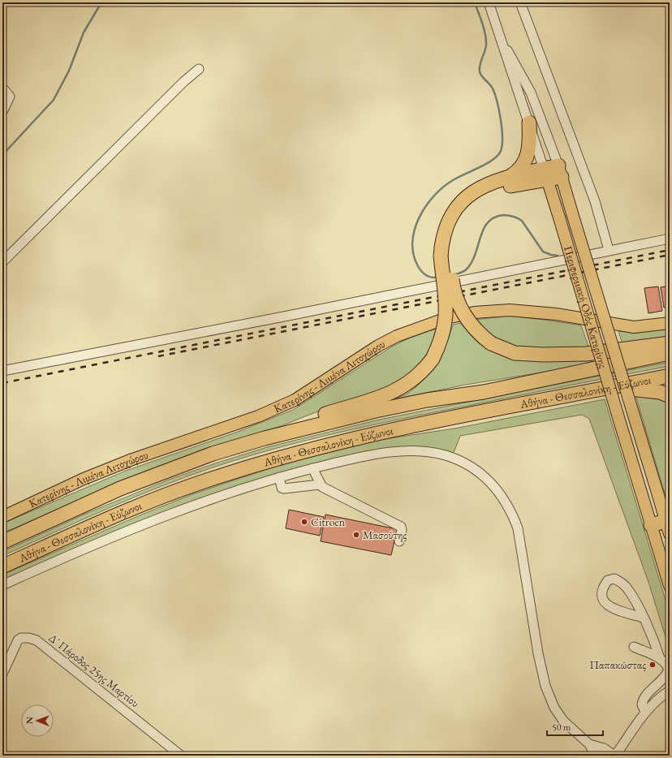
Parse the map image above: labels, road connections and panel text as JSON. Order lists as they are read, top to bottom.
{
  "streets": {
    "highway": ["Αθήνα - Θεσσαλονίκη - Εύζωνοι"],
    "main road": ["Περιφερειακή Οδός Κατερίνης", "Κατερίνης - Λιμένα Λιτοχώρου"],
    "street": ["Δ΄ Πάροδος 25ης Μαρτίου"]
  },
  "places": ["Citroen", "Μασούτης", "Παπακώστας"],
  "scale_bar": "50 m",
  "north": "left"
}
